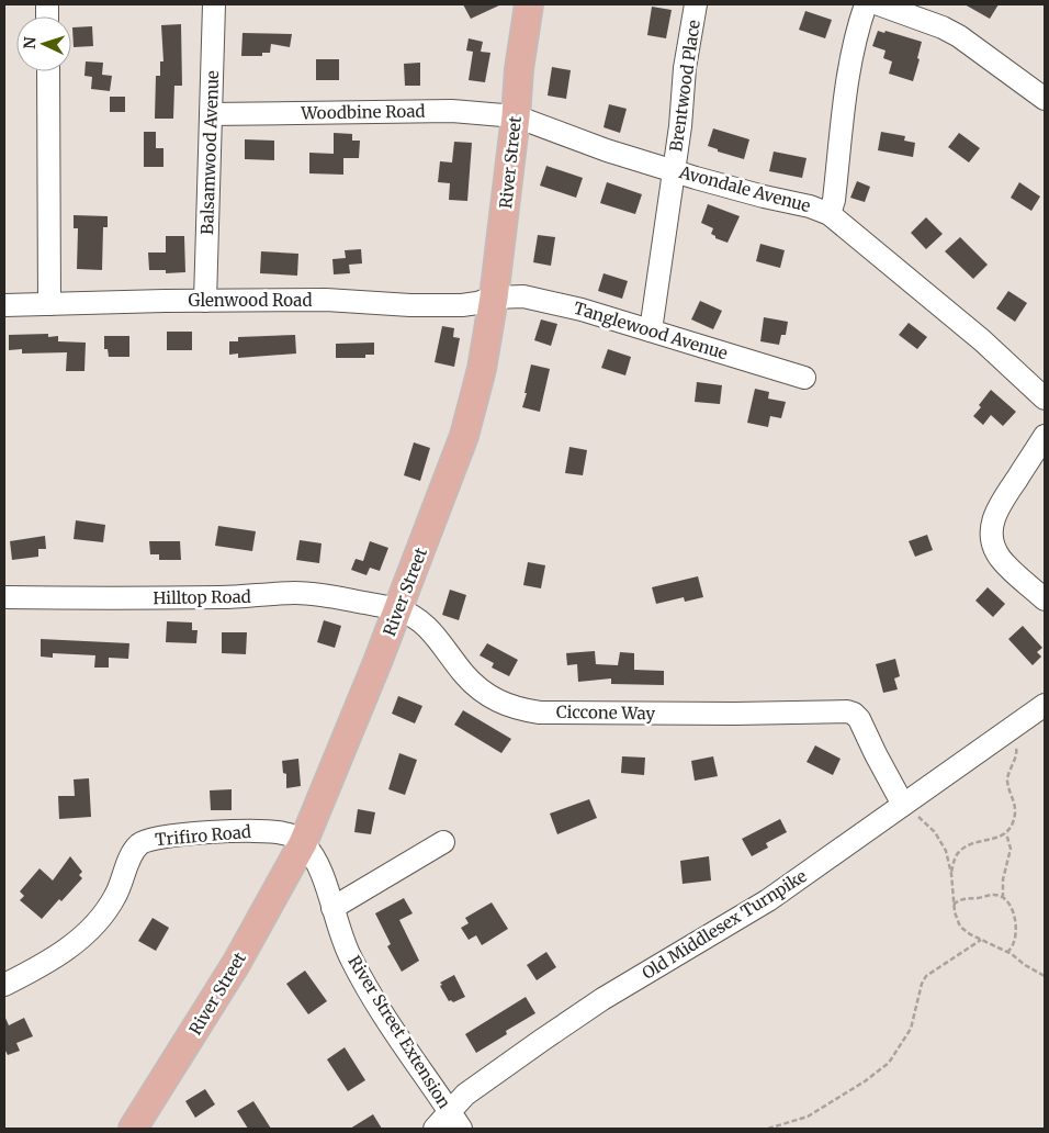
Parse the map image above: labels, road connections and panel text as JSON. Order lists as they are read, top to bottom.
{
  "streets": {
    "main road": ["River Street"],
    "street": [
      "Brentwood Place",
      "Woodbine Road",
      "Balsamwood Avenue",
      "Avondale Avenue",
      "Glenwood Road",
      "Tanglewood Avenue",
      "Hilltop Road",
      "Ciccone Way",
      "Trifiro Road",
      "Old Middlesex Turnpike",
      "River Street Extension"
    ]
  },
  "crossings": [
    ["Brentwood Place", "Avondale Avenue"],
    ["Brentwood Place", "Tanglewood Avenue"],
    ["Woodbine Road", "Balsamwood Avenue"],
    ["Woodbine Road", "River Street"],
    ["Woodbine Road", "Avondale Avenue"],
    ["Balsamwood Avenue", "Glenwood Road"],
    ["River Street", "Avondale Avenue"],
    ["River Street", "Glenwood Road"],
    ["River Street", "Tanglewood Avenue"],
    ["River Street", "Hilltop Road"],
    ["River Street", "Ciccone Way"],
    ["River Street", "Trifiro Road"],
    ["River Street", "River Street Extension"],
    ["Glenwood Road", "Tanglewood Avenue"],
    ["Hilltop Road", "Ciccone Way"],
    ["Ciccone Way", "Old Middlesex Turnpike"],
    ["Trifiro Road", "River Street Extension"],
    ["Old Middlesex Turnpike", "River Street Extension"]
  ],
  "north": "left"
}
